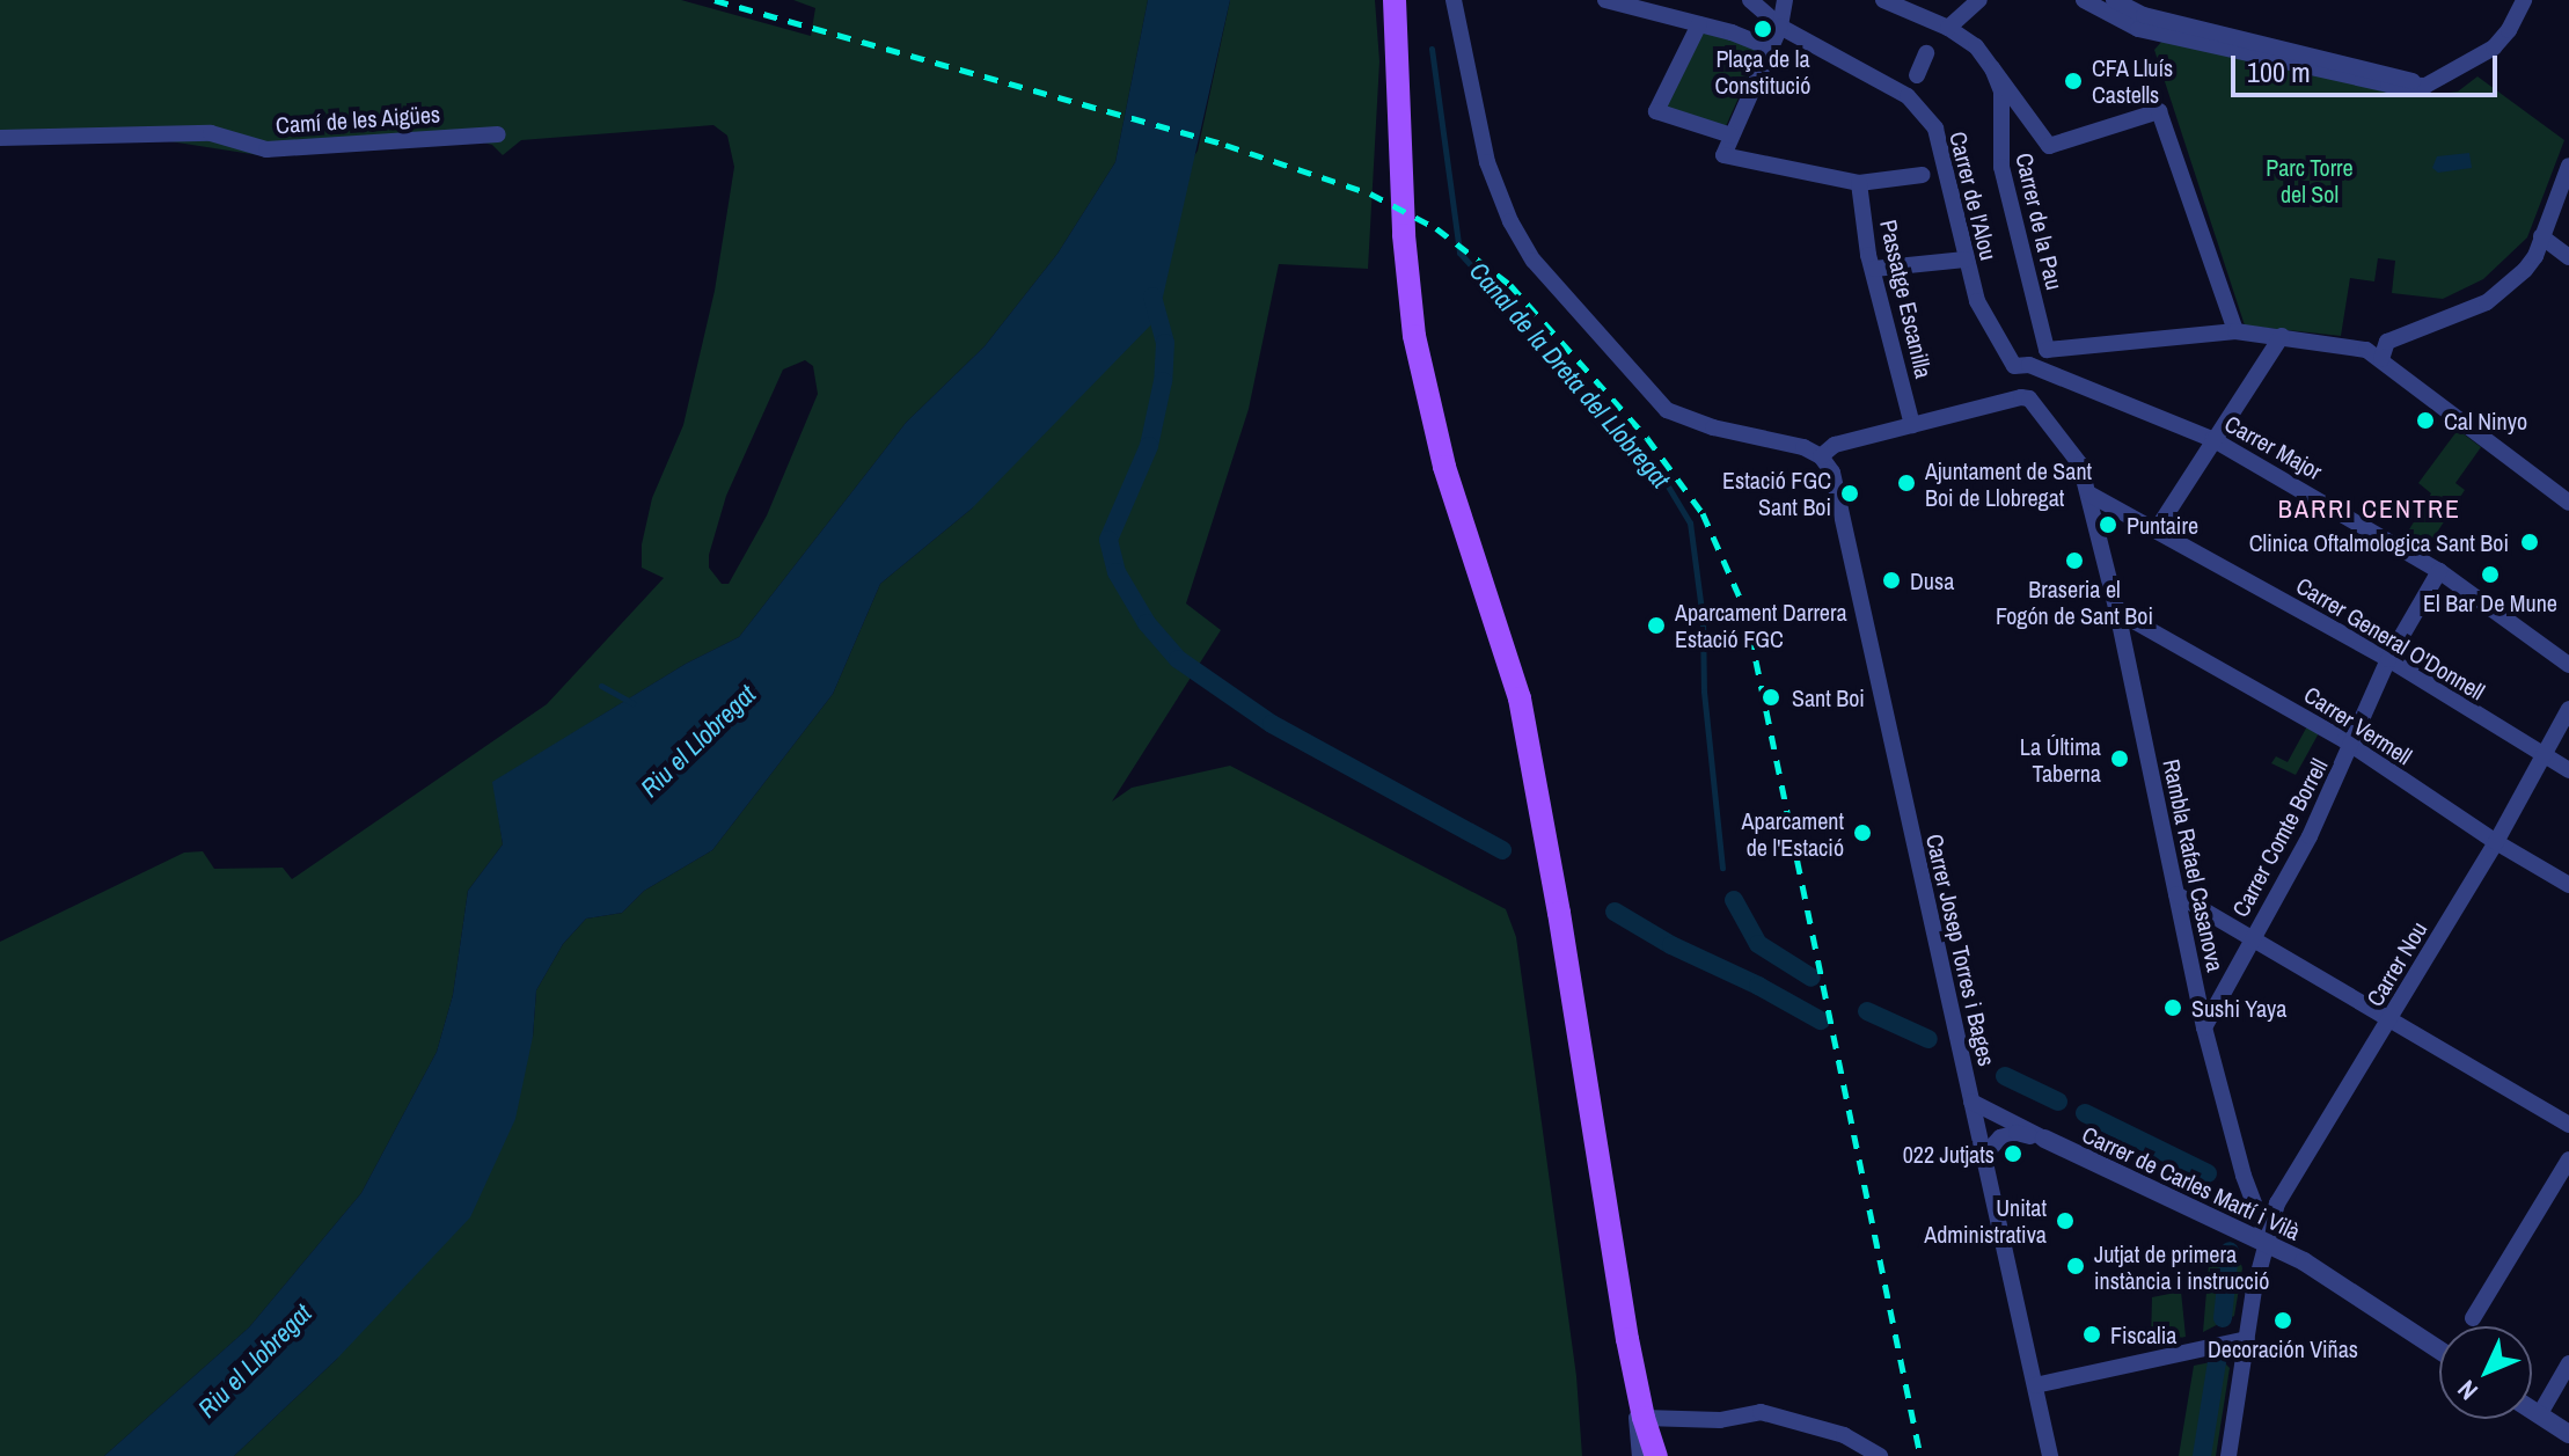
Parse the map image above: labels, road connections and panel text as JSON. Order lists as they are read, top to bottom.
{
  "streets": {
    "street": [
      "Camí de les Aigües",
      "Carrer de l'Alou",
      "Carrer de la Pau",
      "Passatge Escanilla",
      "Carrer Major",
      "Carrer General O'Donnell",
      "Carrer Vermell",
      "Carrer Comte Borrell",
      "Rambla Rafael Casanova",
      "Carrer Josep Torres i Bages",
      "Carrer Nou",
      "Carrer de Carles Martí i Vilà"
    ]
  },
  "crossings": [
    ["Carrer de l'Alou", "Carrer Major"],
    ["Carrer Major", "Carrer Comte Borrell"],
    ["Carrer General O'Donnell", "Carrer Comte Borrell"],
    ["Carrer General O'Donnell", "Rambla Rafael Casanova"],
    ["Carrer General O'Donnell", "Carrer Nou"],
    ["Carrer Vermell", "Carrer Comte Borrell"],
    ["Carrer Vermell", "Rambla Rafael Casanova"],
    ["Carrer Vermell", "Carrer Nou"],
    ["Carrer Comte Borrell", "Rambla Rafael Casanova"],
    ["Rambla Rafael Casanova", "Carrer Nou"],
    ["Rambla Rafael Casanova", "Carrer de Carles Martí i Vilà"],
    ["Carrer Josep Torres i Bages", "Carrer de Carles Martí i Vilà"],
    ["Carrer Nou", "Carrer de Carles Martí i Vilà"]
  ],
  "districts": ["BARRI CENTRE"],
  "water": ["Canal de la Dreta del Llobregat", "Riu el Llobregat"],
  "parks": ["Parc Torre del Sol"],
  "places": [
    "Plaça de la Constitució",
    "CFA Lluís Castells",
    "Cal Ninyo",
    "Ajuntament de Sant Boi de Llobregat",
    "Estació FGC Sant Boi",
    "Puntaire",
    "Clinica Oftalmologica Sant Boi",
    "Braseria el Fogón de Sant Boi",
    "El Bar De Mune",
    "Dusa",
    "Aparcament Darrera Estació FGC",
    "Sant Boi",
    "La Última Taberna",
    "Aparcament de l'Estació",
    "Sushi Yaya",
    "022 Jutjats",
    "Unitat Administrativa",
    "Jutjat de primera instància i instrucció",
    "Decoración Viñas",
    "Fiscalia"
  ],
  "scale_bar": "100 m",
  "north": "bottom left"
}
